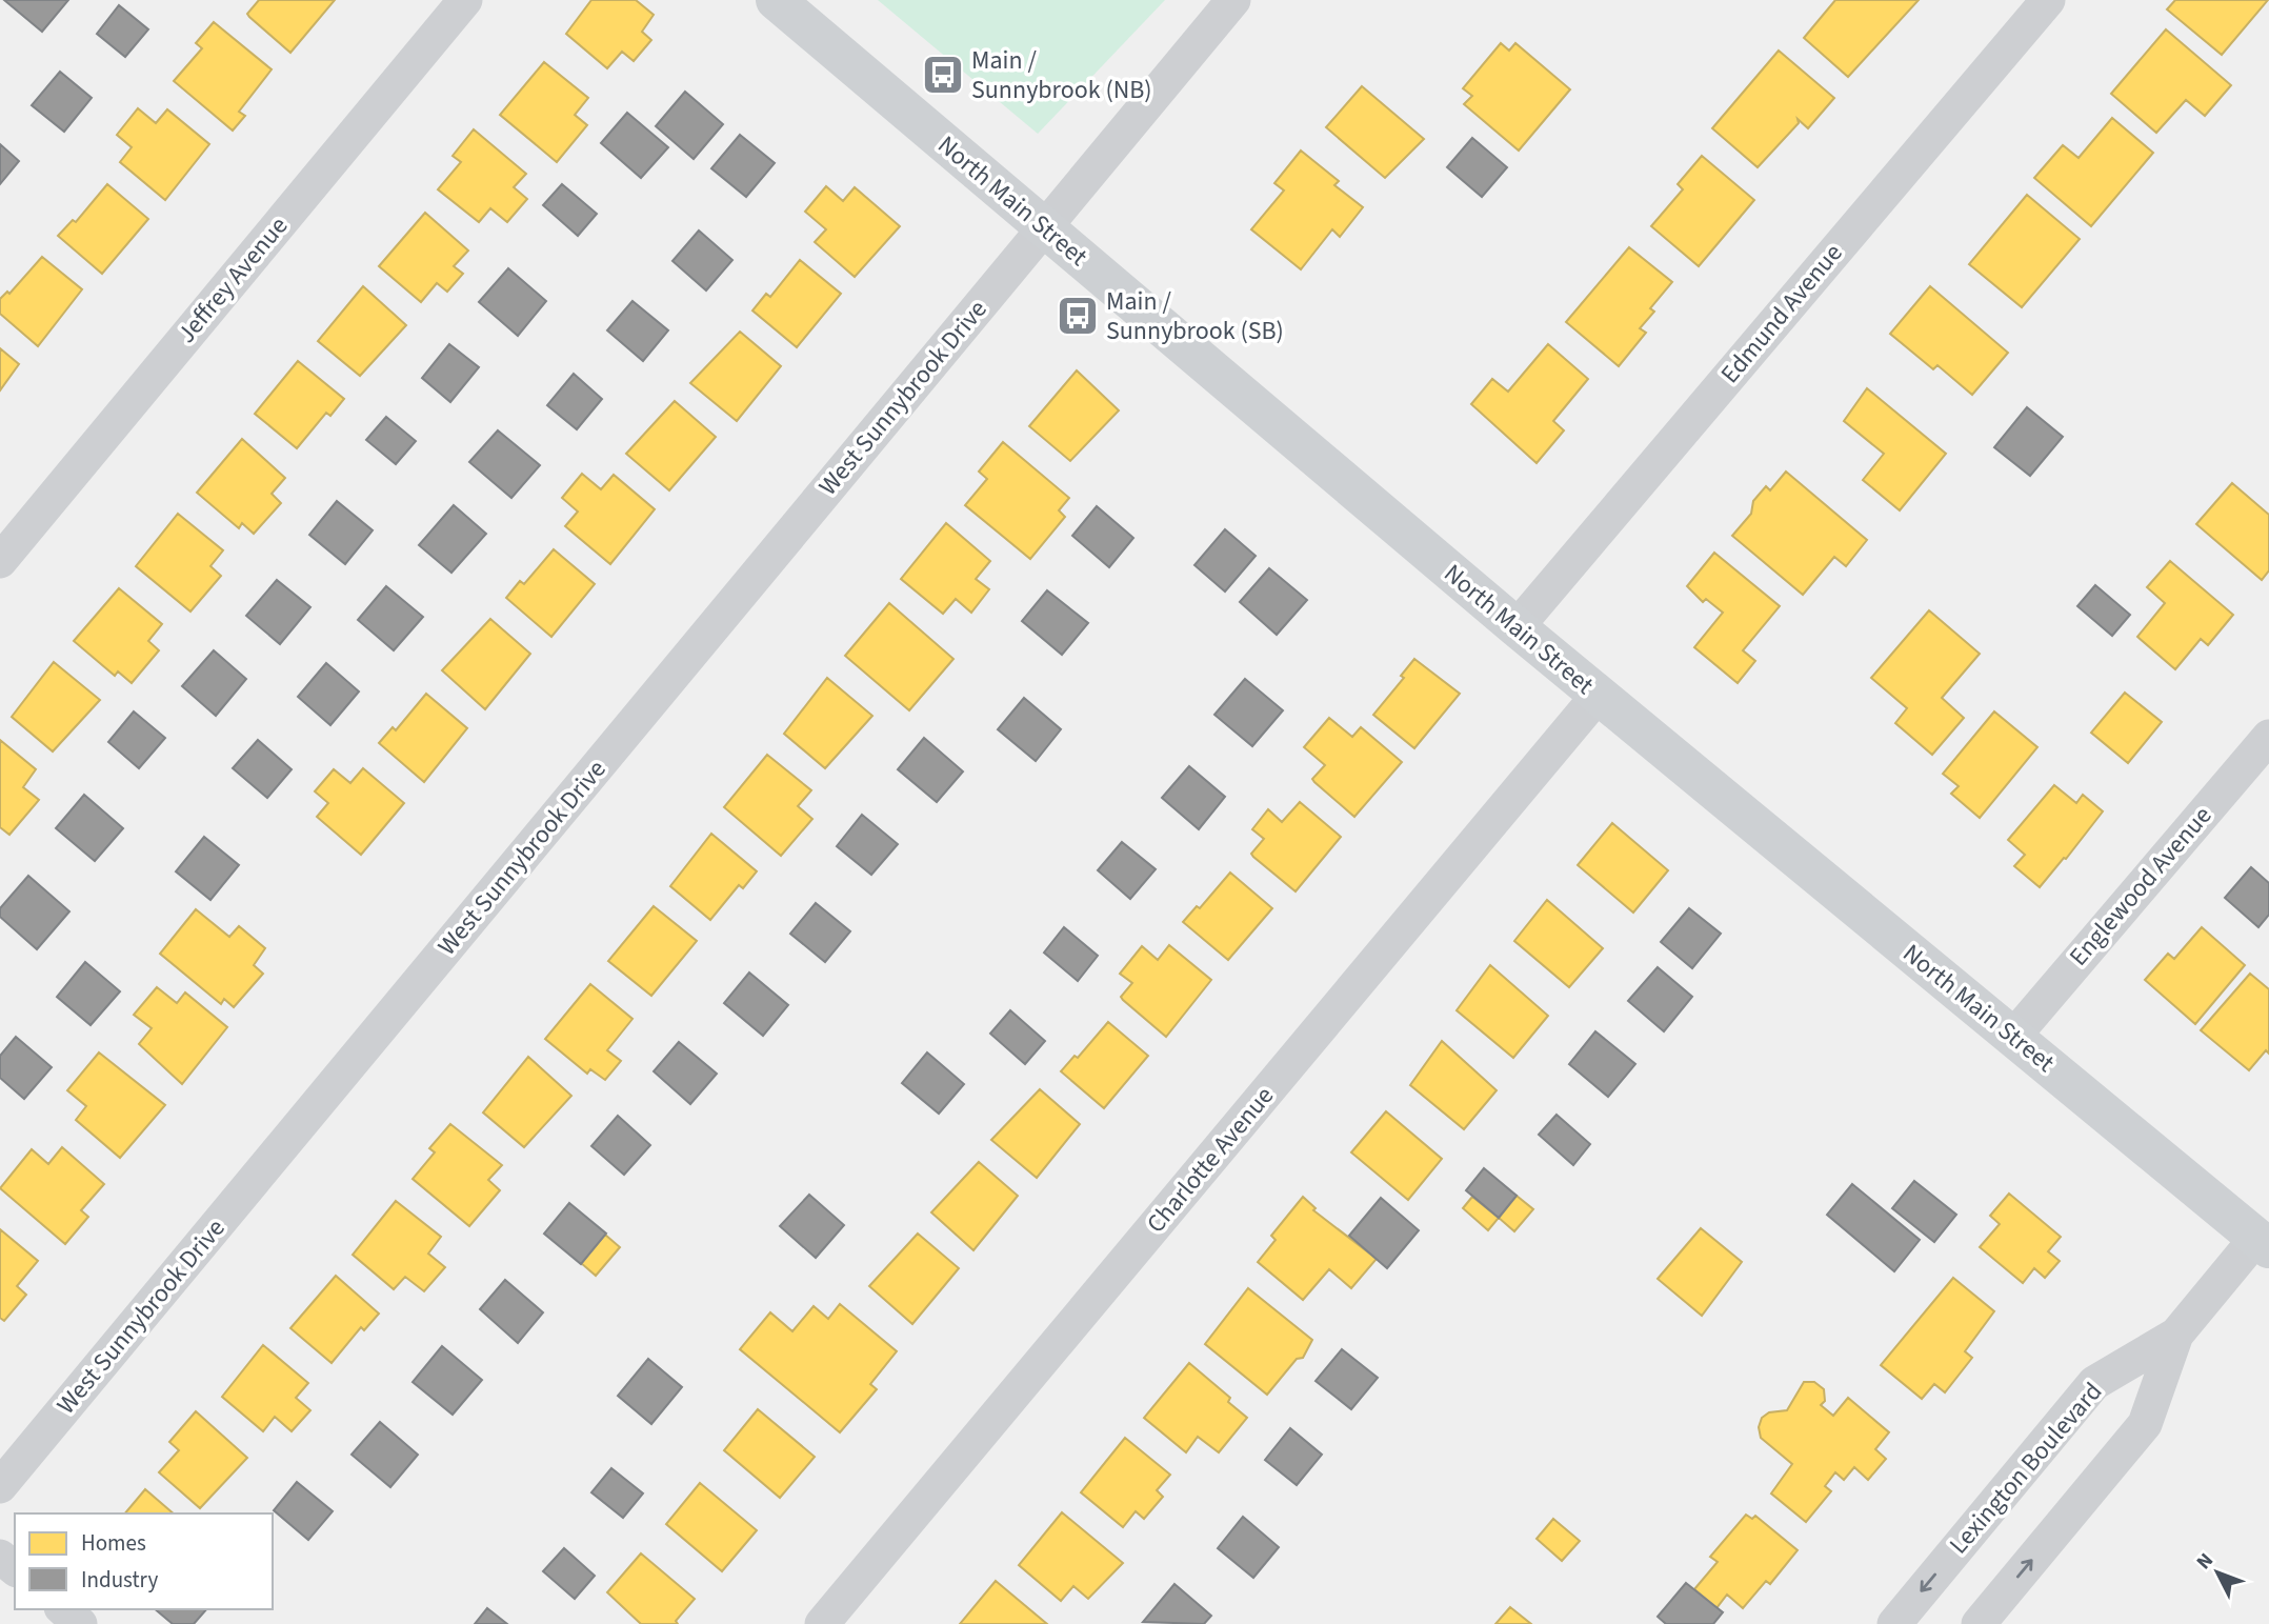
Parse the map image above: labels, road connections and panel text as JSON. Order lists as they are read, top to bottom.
{
  "streets": {
    "main road": ["North Main Street"],
    "street": [
      "Jeffrey Avenue",
      "Edmund Avenue",
      "West Sunnybrook Drive",
      "Englewood Avenue",
      "Charlotte Avenue",
      "Lexington Boulevard"
    ]
  },
  "crossings": [
    ["North Main Street", "Edmund Avenue"],
    ["North Main Street", "West Sunnybrook Drive"],
    ["North Main Street", "Englewood Avenue"],
    ["North Main Street", "Charlotte Avenue"],
    ["North Main Street", "Lexington Boulevard"]
  ],
  "places": {
    "bus stop": ["Main / Sunnybrook (NB)", "Main / Sunnybrook (SB)"]
  },
  "legend": ["Homes", "Industry"],
  "north": "top left"
}
